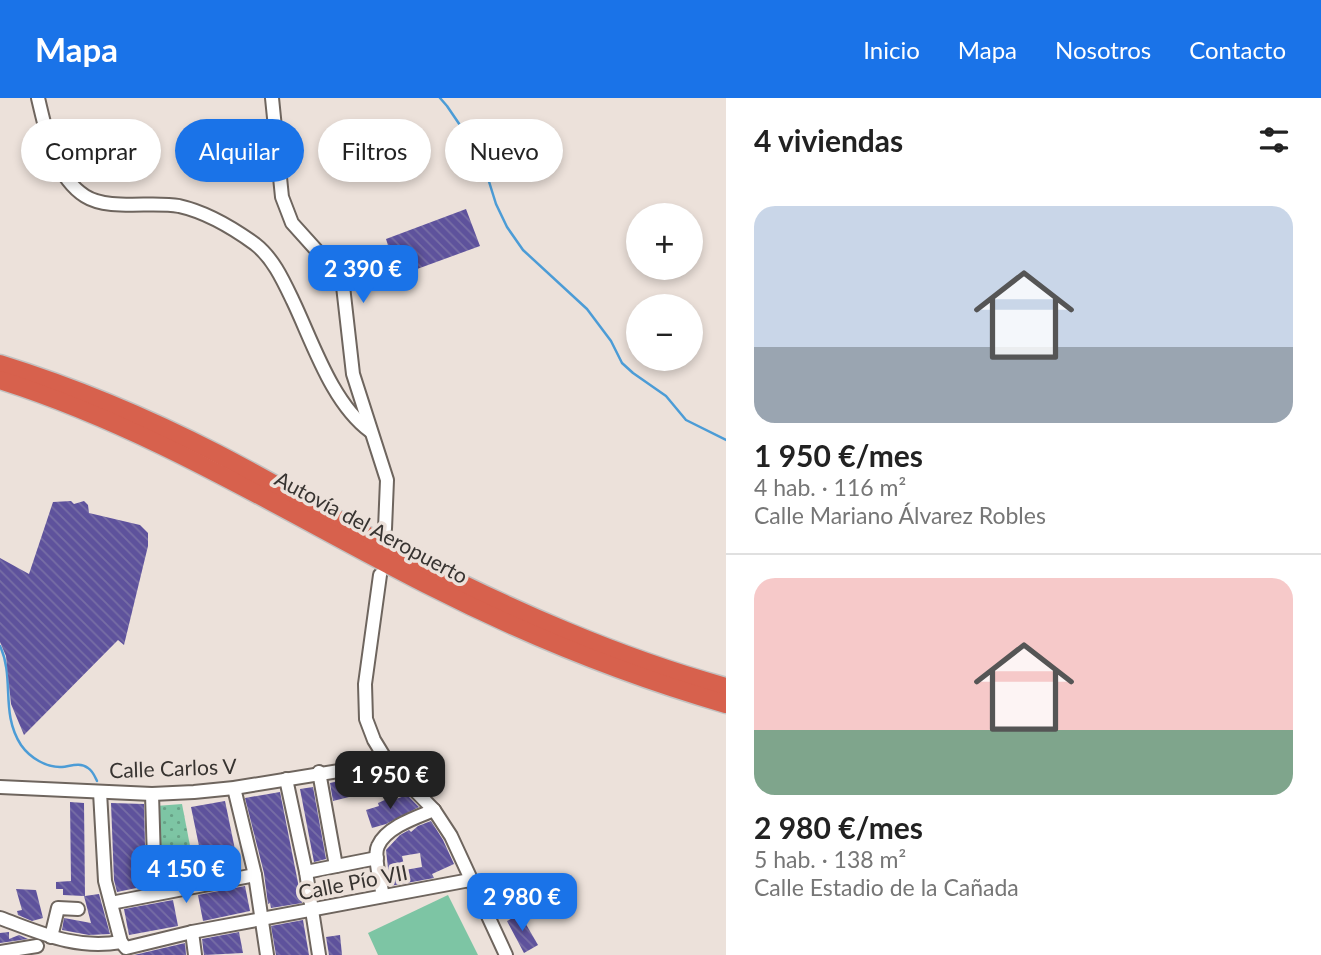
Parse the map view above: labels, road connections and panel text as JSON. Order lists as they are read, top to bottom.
{
  "streets": {
    "highway": ["Autovía del Aeropuerto"],
    "street": ["Calle Carlos V", "Calle Pío VII"]
  },
  "page": {
    "header": "Mapa",
    "nav": [
      "Inicio",
      "Mapa",
      "Nosotros",
      "Contacto"
    ],
    "heading": "4 viviendas",
    "chip": [
      "Comprar",
      "Alquilar",
      "Filtros",
      "Nuevo"
    ],
    "list": [
      {
        "name": "1 950 €/mes",
        "note": "4 hab. · 116 m² · Calle Mariano Álvarez Robles"
      },
      {
        "name": "2 980 €/mes",
        "note": "5 hab. · 138 m² · Calle Estadio de la Cañada"
      }
    ],
    "map_buttons": ["+", "−"],
    "price": [
      "2 390 €",
      "1 950 €",
      "4 150 €",
      "2 980 €"
    ]
  }
}
